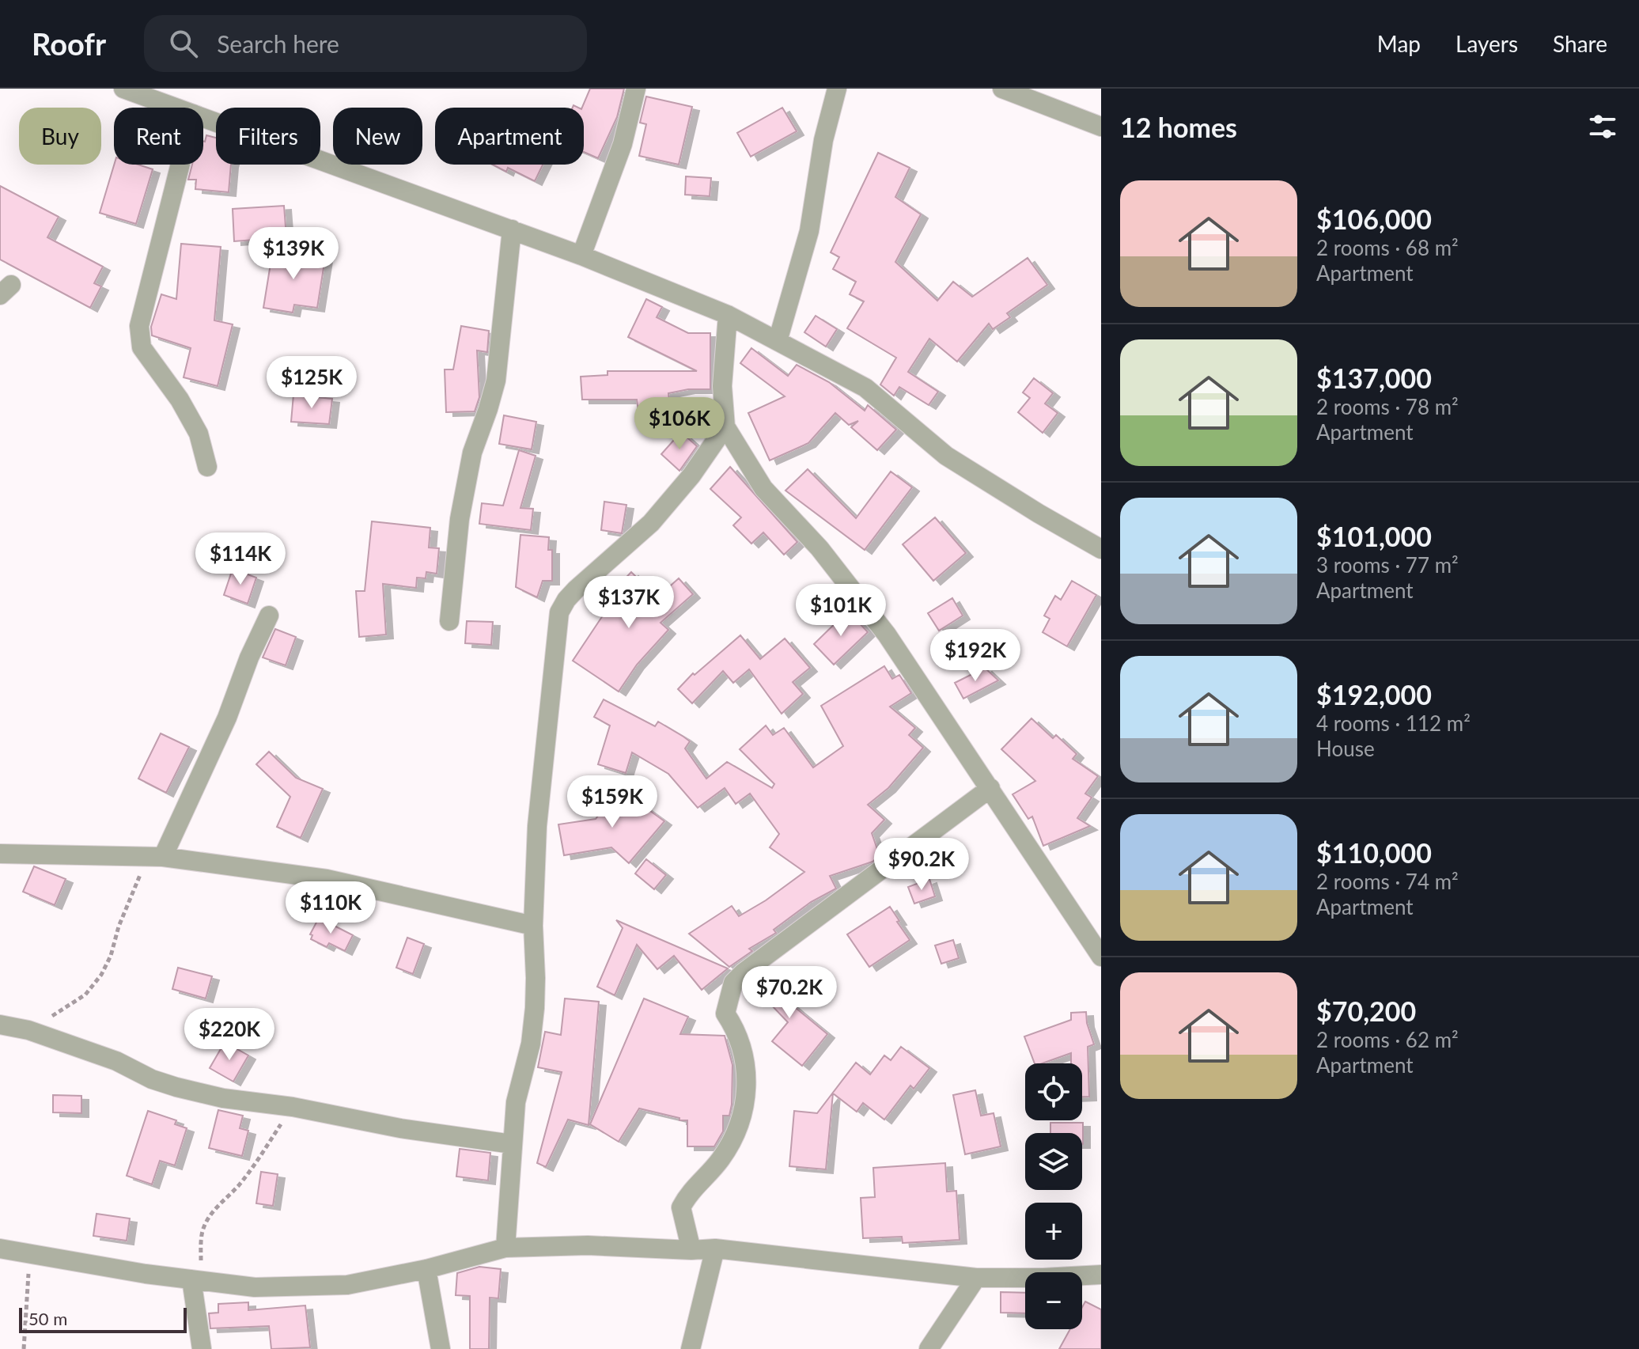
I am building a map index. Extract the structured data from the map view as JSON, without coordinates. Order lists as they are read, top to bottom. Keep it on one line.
{"scale_bar":"50 m","page":{"header":"Roofr","search":"Search here","nav":["Map","Layers","Share"],"heading":"12 homes","chip":["Buy","Rent","Filters","New","Apartment"],"list":[{"name":"$106,000","note":"2 rooms · 68 m² · Apartment"},{"name":"$137,000","note":"2 rooms · 78 m² · Apartment"},{"name":"$101,000","note":"3 rooms · 77 m² · Apartment"},{"name":"$192,000","note":"4 rooms · 112 m² · House"},{"name":"$110,000","note":"2 rooms · 74 m² · Apartment"},{"name":"$70,200","note":"2 rooms · 62 m² · Apartment"}],"price":["$139K","$125K","$106K","$114K","$137K","$101K","$192K","$159K","$90.2K","$110K","$70.2K","$220K"],"map_buttons":["+","−"],"scale":"50 m"}}
